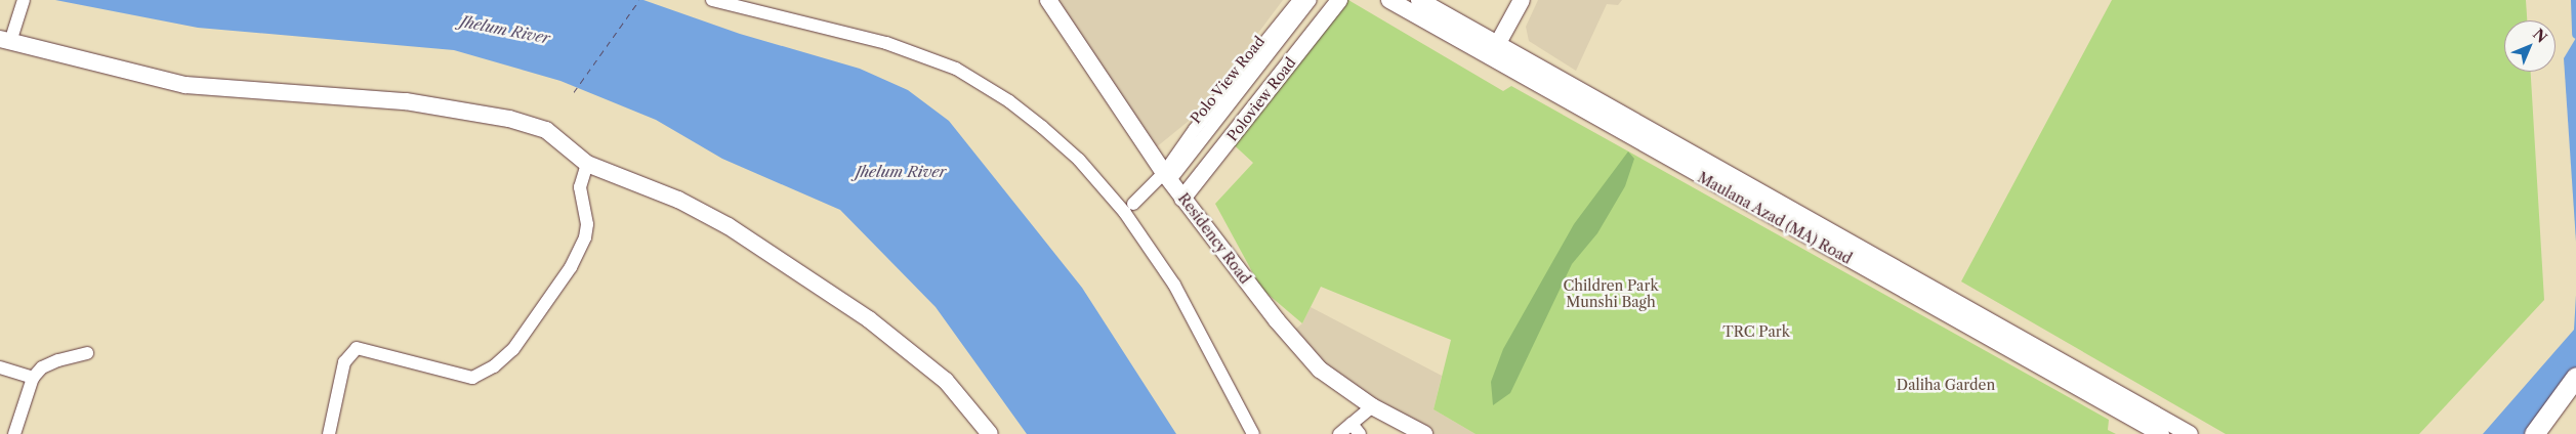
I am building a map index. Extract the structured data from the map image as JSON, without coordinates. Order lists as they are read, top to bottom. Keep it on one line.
{"streets":{"main road":["Poloview Road","Maulana Azad (MA) Road","Residency Road"],"street":["Polo View Road"]},"crossings":[["Polo View Road","Residency Road"],["Poloview Road","Residency Road"]],"water":["Jhelum River"],"parks":["Children Park Munshi Bagh","TRC Park","Daliha Garden"],"north":"top right"}
